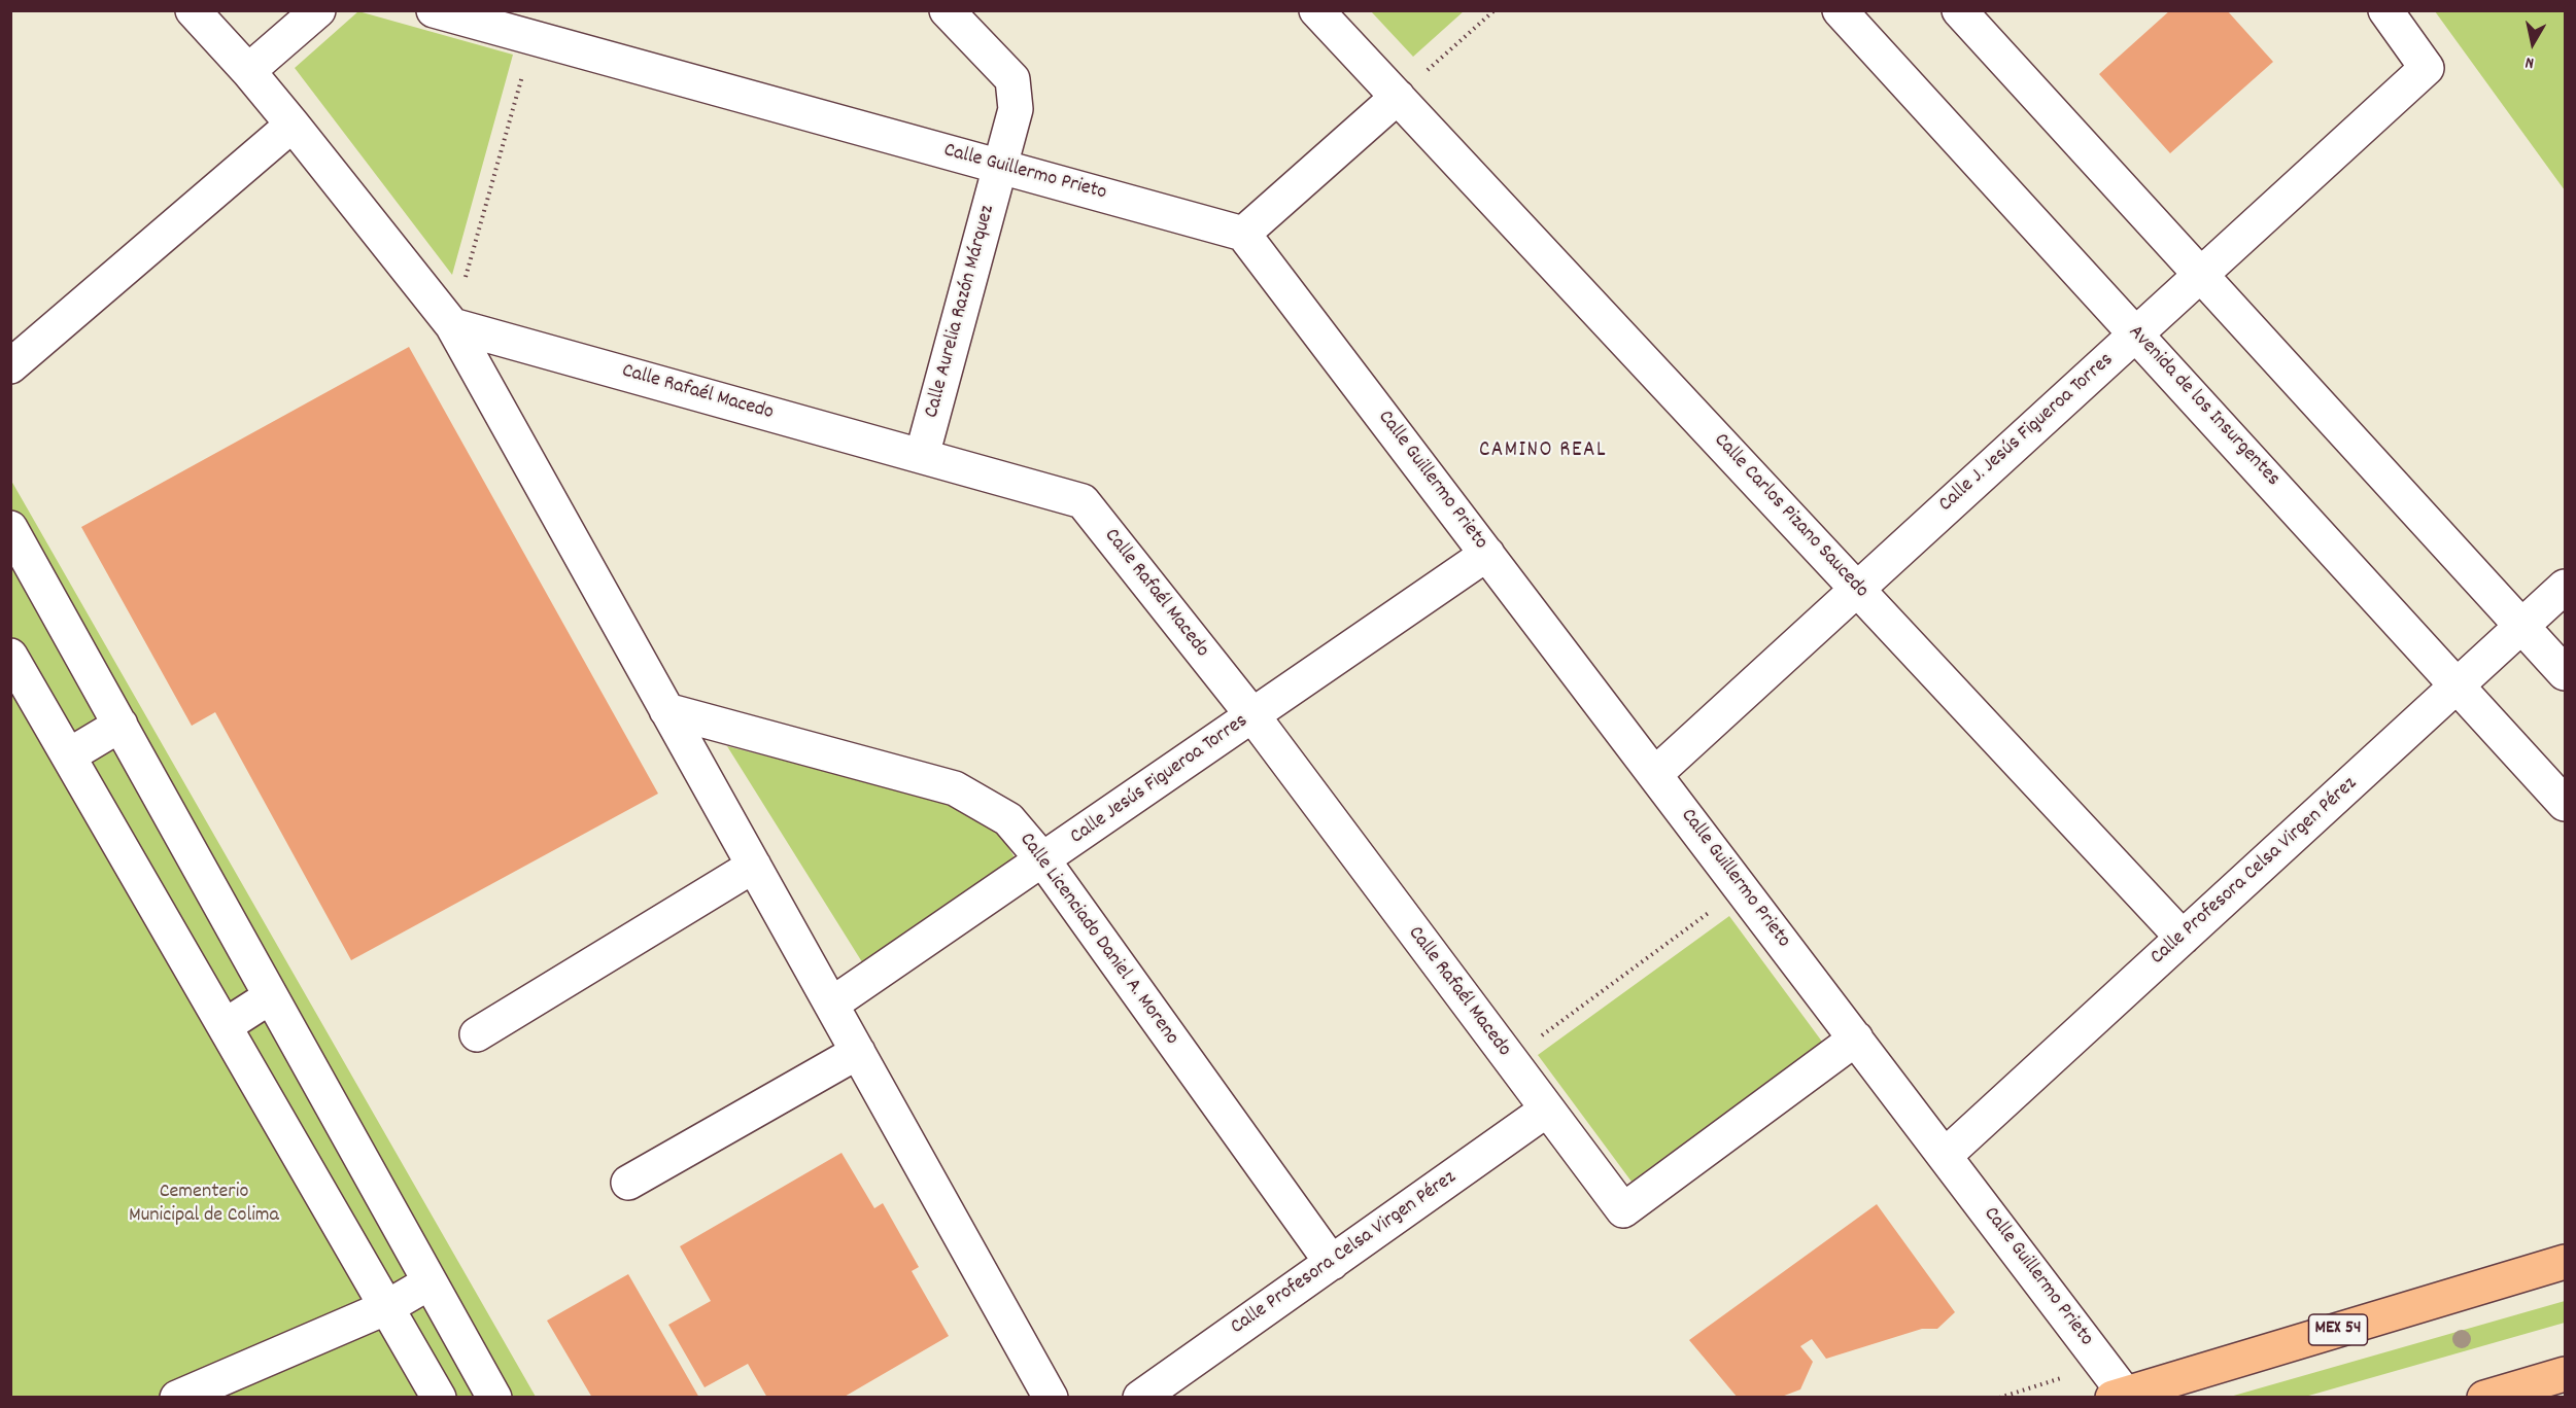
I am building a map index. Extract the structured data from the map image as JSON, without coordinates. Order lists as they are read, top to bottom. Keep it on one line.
{"streets":{"main road":["MEX 54"],"street":["Calle Guillermo Prieto","Calle Aurelia Razón Márquez","Calle Rafaél Macedo","Avenida de los Insurgentes","Calle J. Jesús Figueroa Torres","Calle Carlos Pizano Saucedo","Calle Jesús Figueroa Torres","Calle Profesora Celsa Virgen Pérez","Calle Licenciado Daniel A. Moreno"]},"crossings":[["Calle Guillermo Prieto","Calle Aurelia Razón Márquez"],["Calle Guillermo Prieto","Calle Rafaél Macedo"],["Calle Guillermo Prieto","Calle J. Jesús Figueroa Torres"],["Calle Guillermo Prieto","Calle Jesús Figueroa Torres"],["Calle Guillermo Prieto","Calle Profesora Celsa Virgen Pérez"],["Calle Guillermo Prieto","MEX 54"],["Calle Aurelia Razón Márquez","Calle Rafaél Macedo"],["Calle Rafaél Macedo","Calle Jesús Figueroa Torres"],["Calle Rafaél Macedo","Calle Profesora Celsa Virgen Pérez"],["Avenida de los Insurgentes","Calle J. Jesús Figueroa Torres"],["Avenida de los Insurgentes","Calle Profesora Celsa Virgen Pérez"],["Calle J. Jesús Figueroa Torres","Calle Carlos Pizano Saucedo"],["Calle Carlos Pizano Saucedo","Calle Profesora Celsa Virgen Pérez"],["Calle Jesús Figueroa Torres","Calle Licenciado Daniel A. Moreno"],["Calle Profesora Celsa Virgen Pérez","Calle Licenciado Daniel A. Moreno"]],"districts":["CAMINO REAL"],"parks":["Cementerio Municipal de Colima"],"north":"bottom"}
